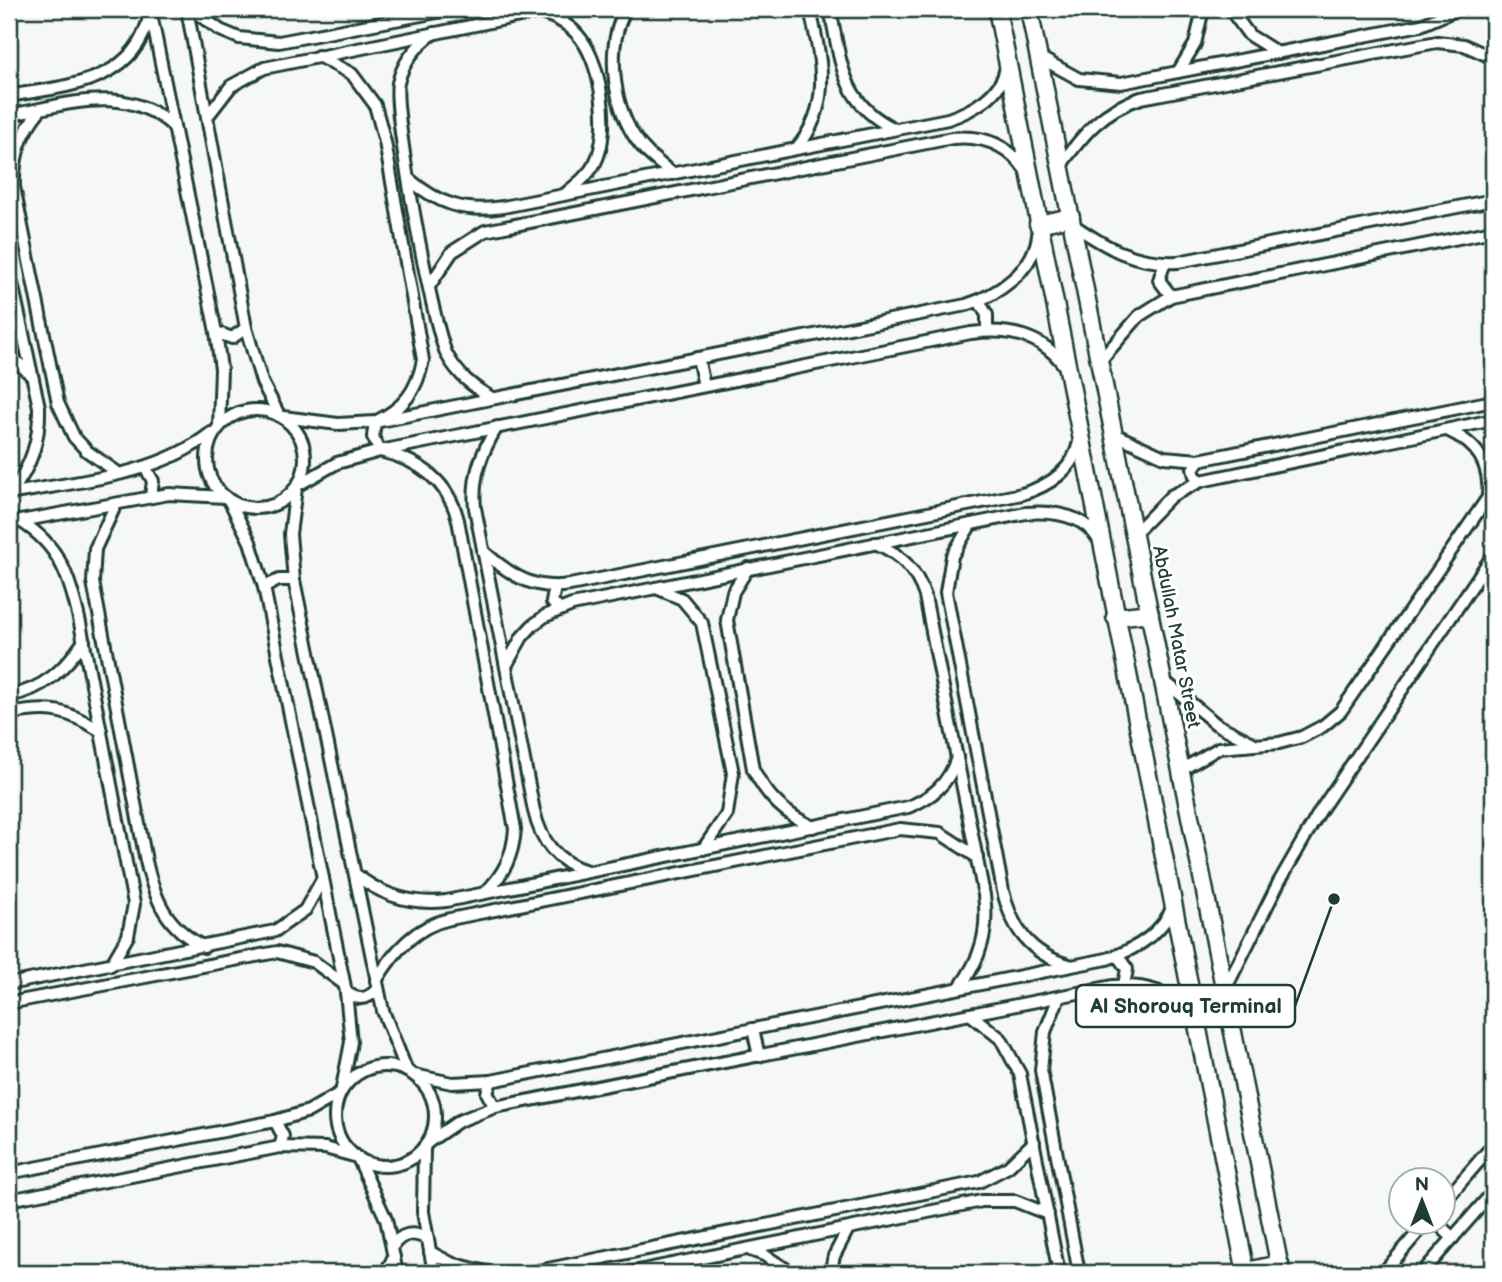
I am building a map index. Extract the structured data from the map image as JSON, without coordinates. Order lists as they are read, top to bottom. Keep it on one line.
{"streets":{"street":["Abdullah Matar Street"]},"places":["Al Shorouq Terminal"],"north":"top"}
